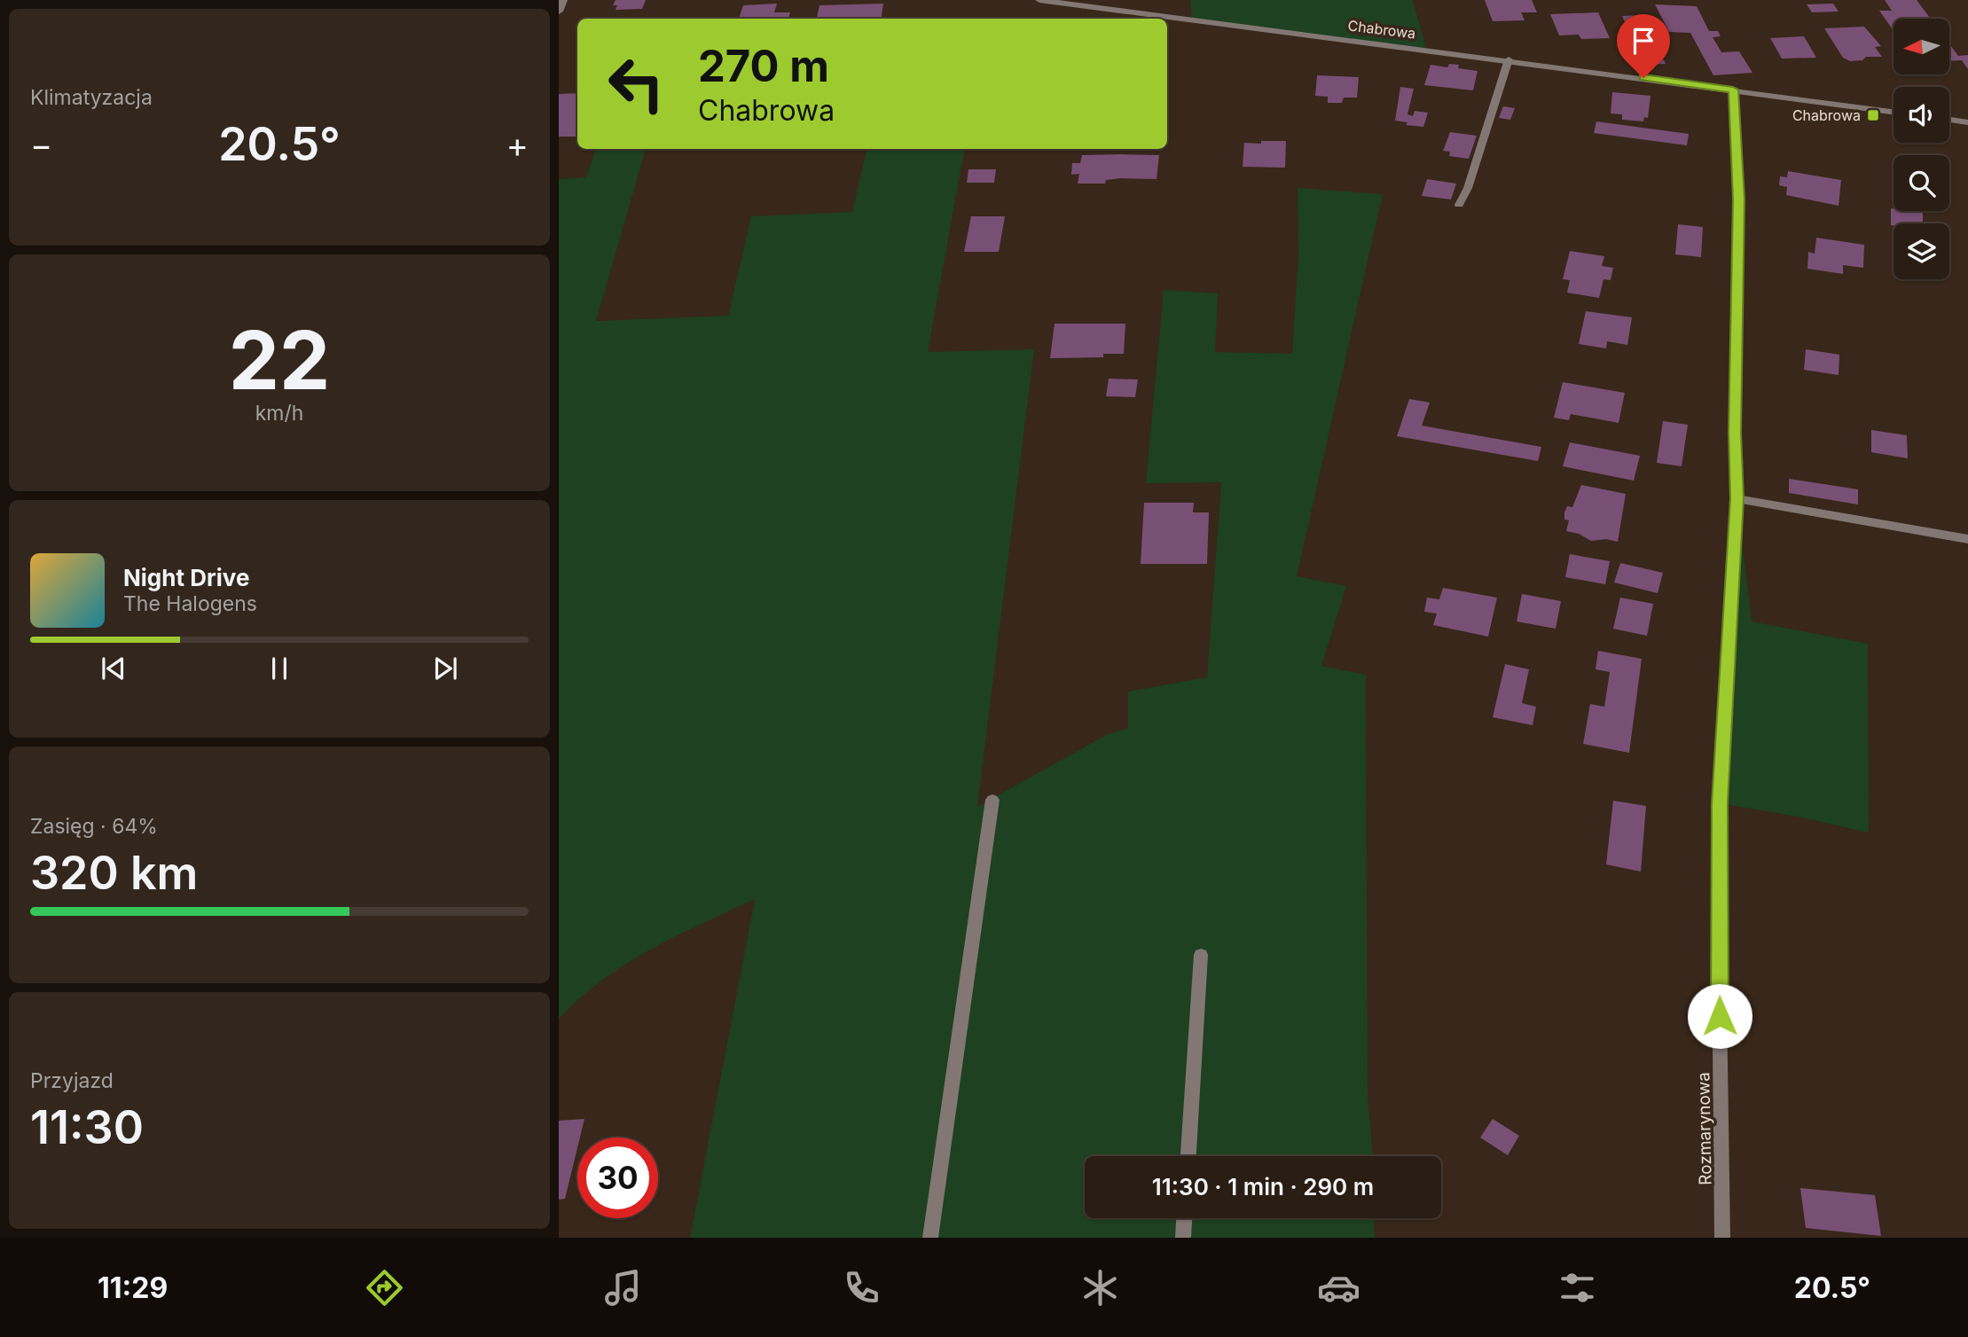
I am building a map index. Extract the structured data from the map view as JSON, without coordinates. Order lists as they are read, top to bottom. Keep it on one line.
{"streets":{"street":["Chabrowa","Rozmarynowa"]},"crossings":[["Chabrowa","Rozmarynowa"]],"places":{"transit":["Chabrowa"]},"north":"left","page":{"tile":["Klimatyzacja",["22","km/h"],["Zasięg · 64%","320 km"],["Przyjazd","11:30"]],"turn":["270 m","Chabrowa"],"heat":["−","20.5°","+"],"song":["Night Drive","The Halogens"],"limit":"30","trip":"11:30 · 1 min · 290 m","tabs":["11:29","20.5°"]}}
